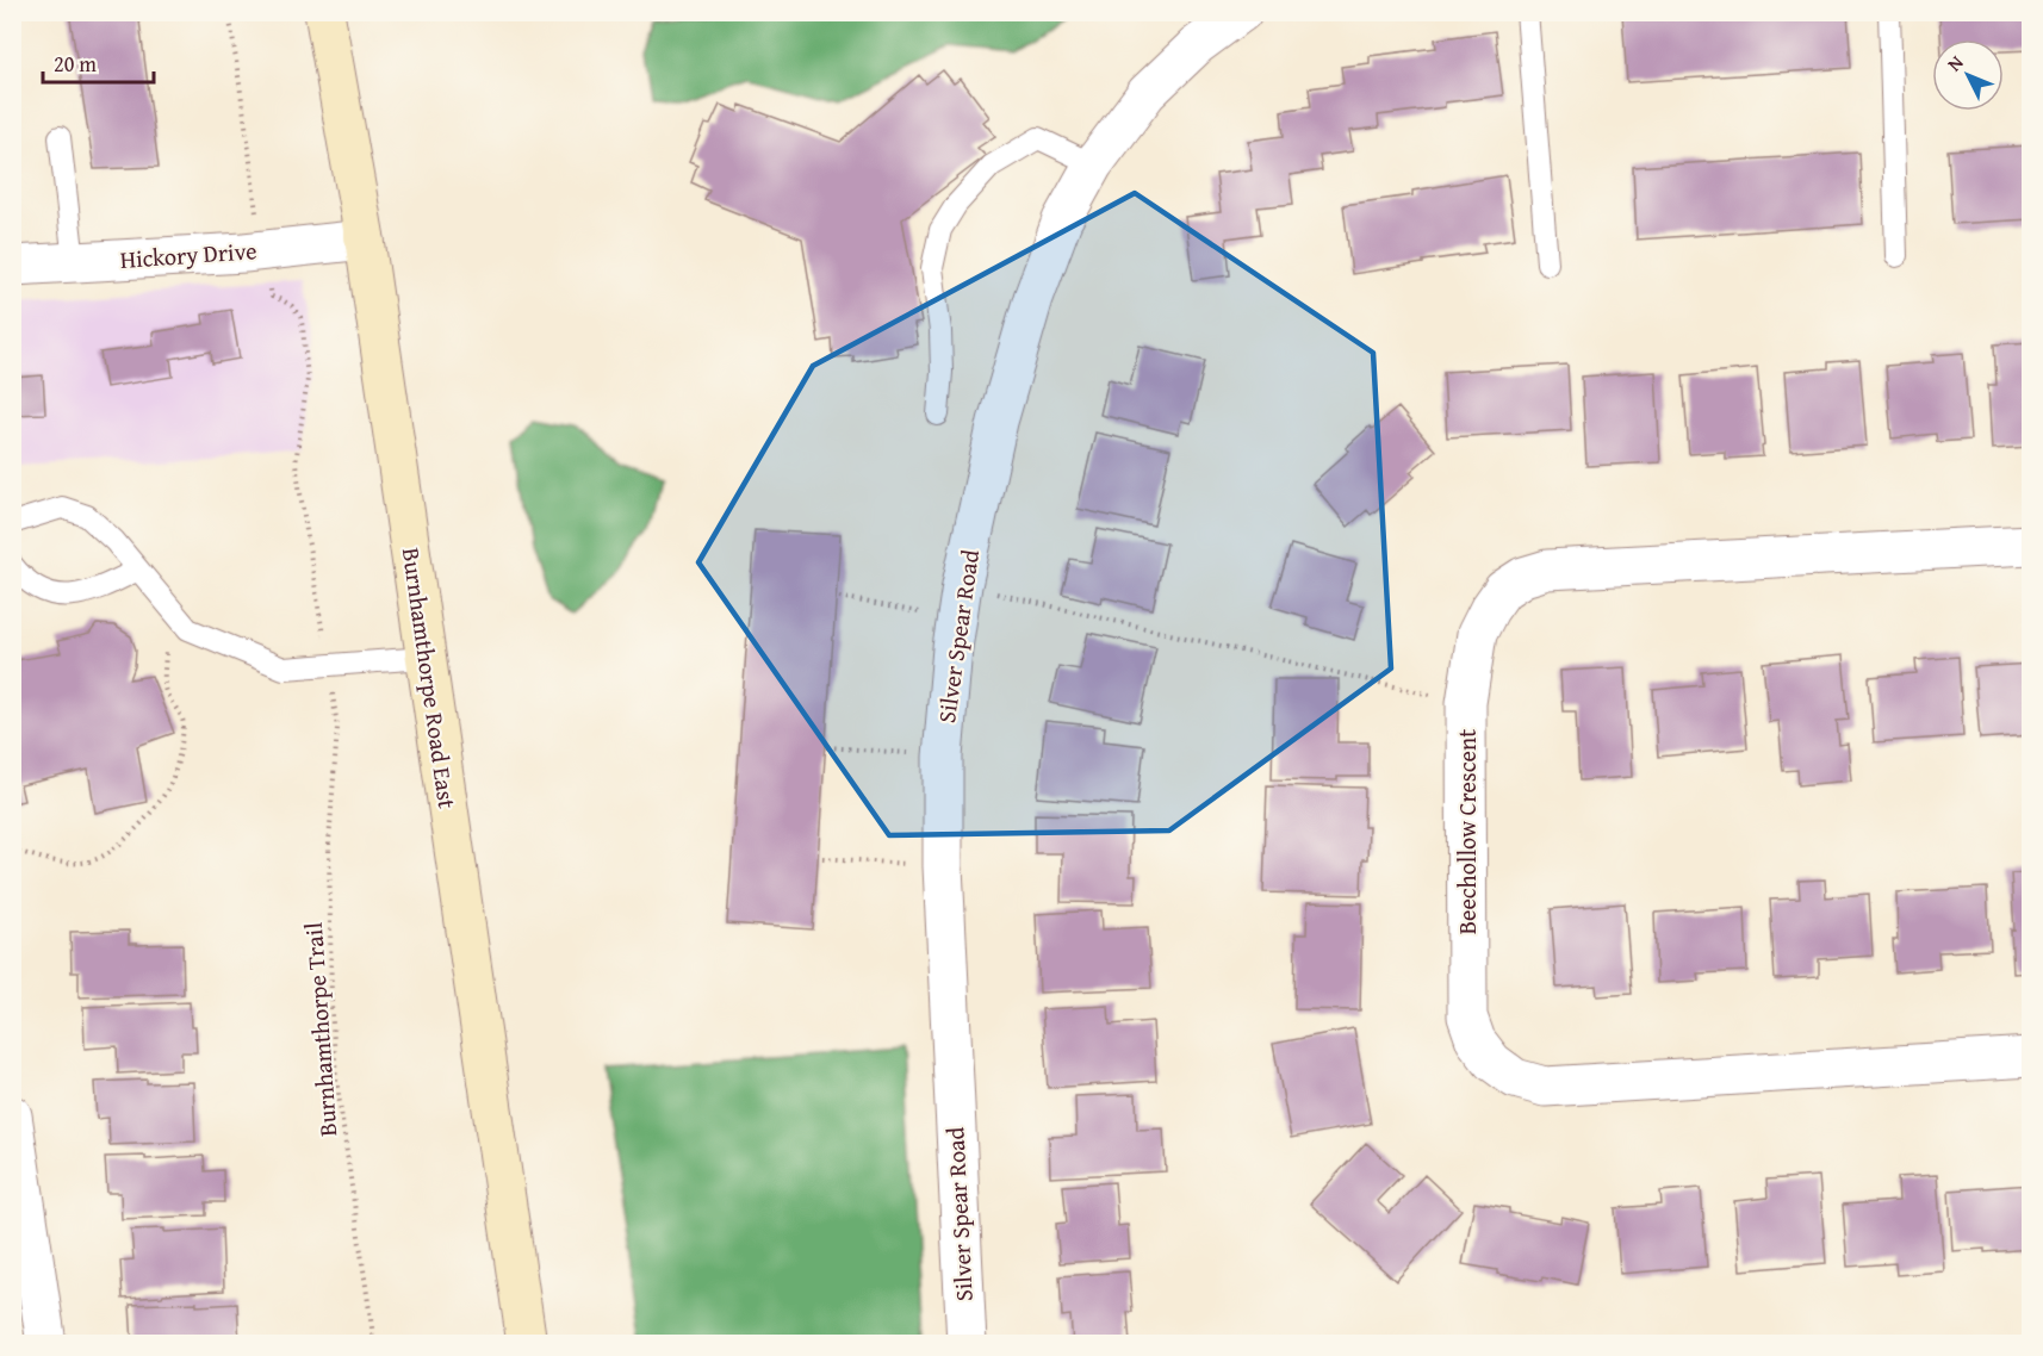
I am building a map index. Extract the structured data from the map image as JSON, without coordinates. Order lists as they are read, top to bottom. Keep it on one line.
{"streets":{"main road":["Burnhamthorpe Road East"],"street":["Hickory Drive","Silver Spear Road","Beechollow Crescent"],"path":["Burnhamthorpe Trail"]},"crossings":[["Hickory Drive","Burnhamthorpe Road East"]],"scale_bar":"20 m","north":"top left"}
